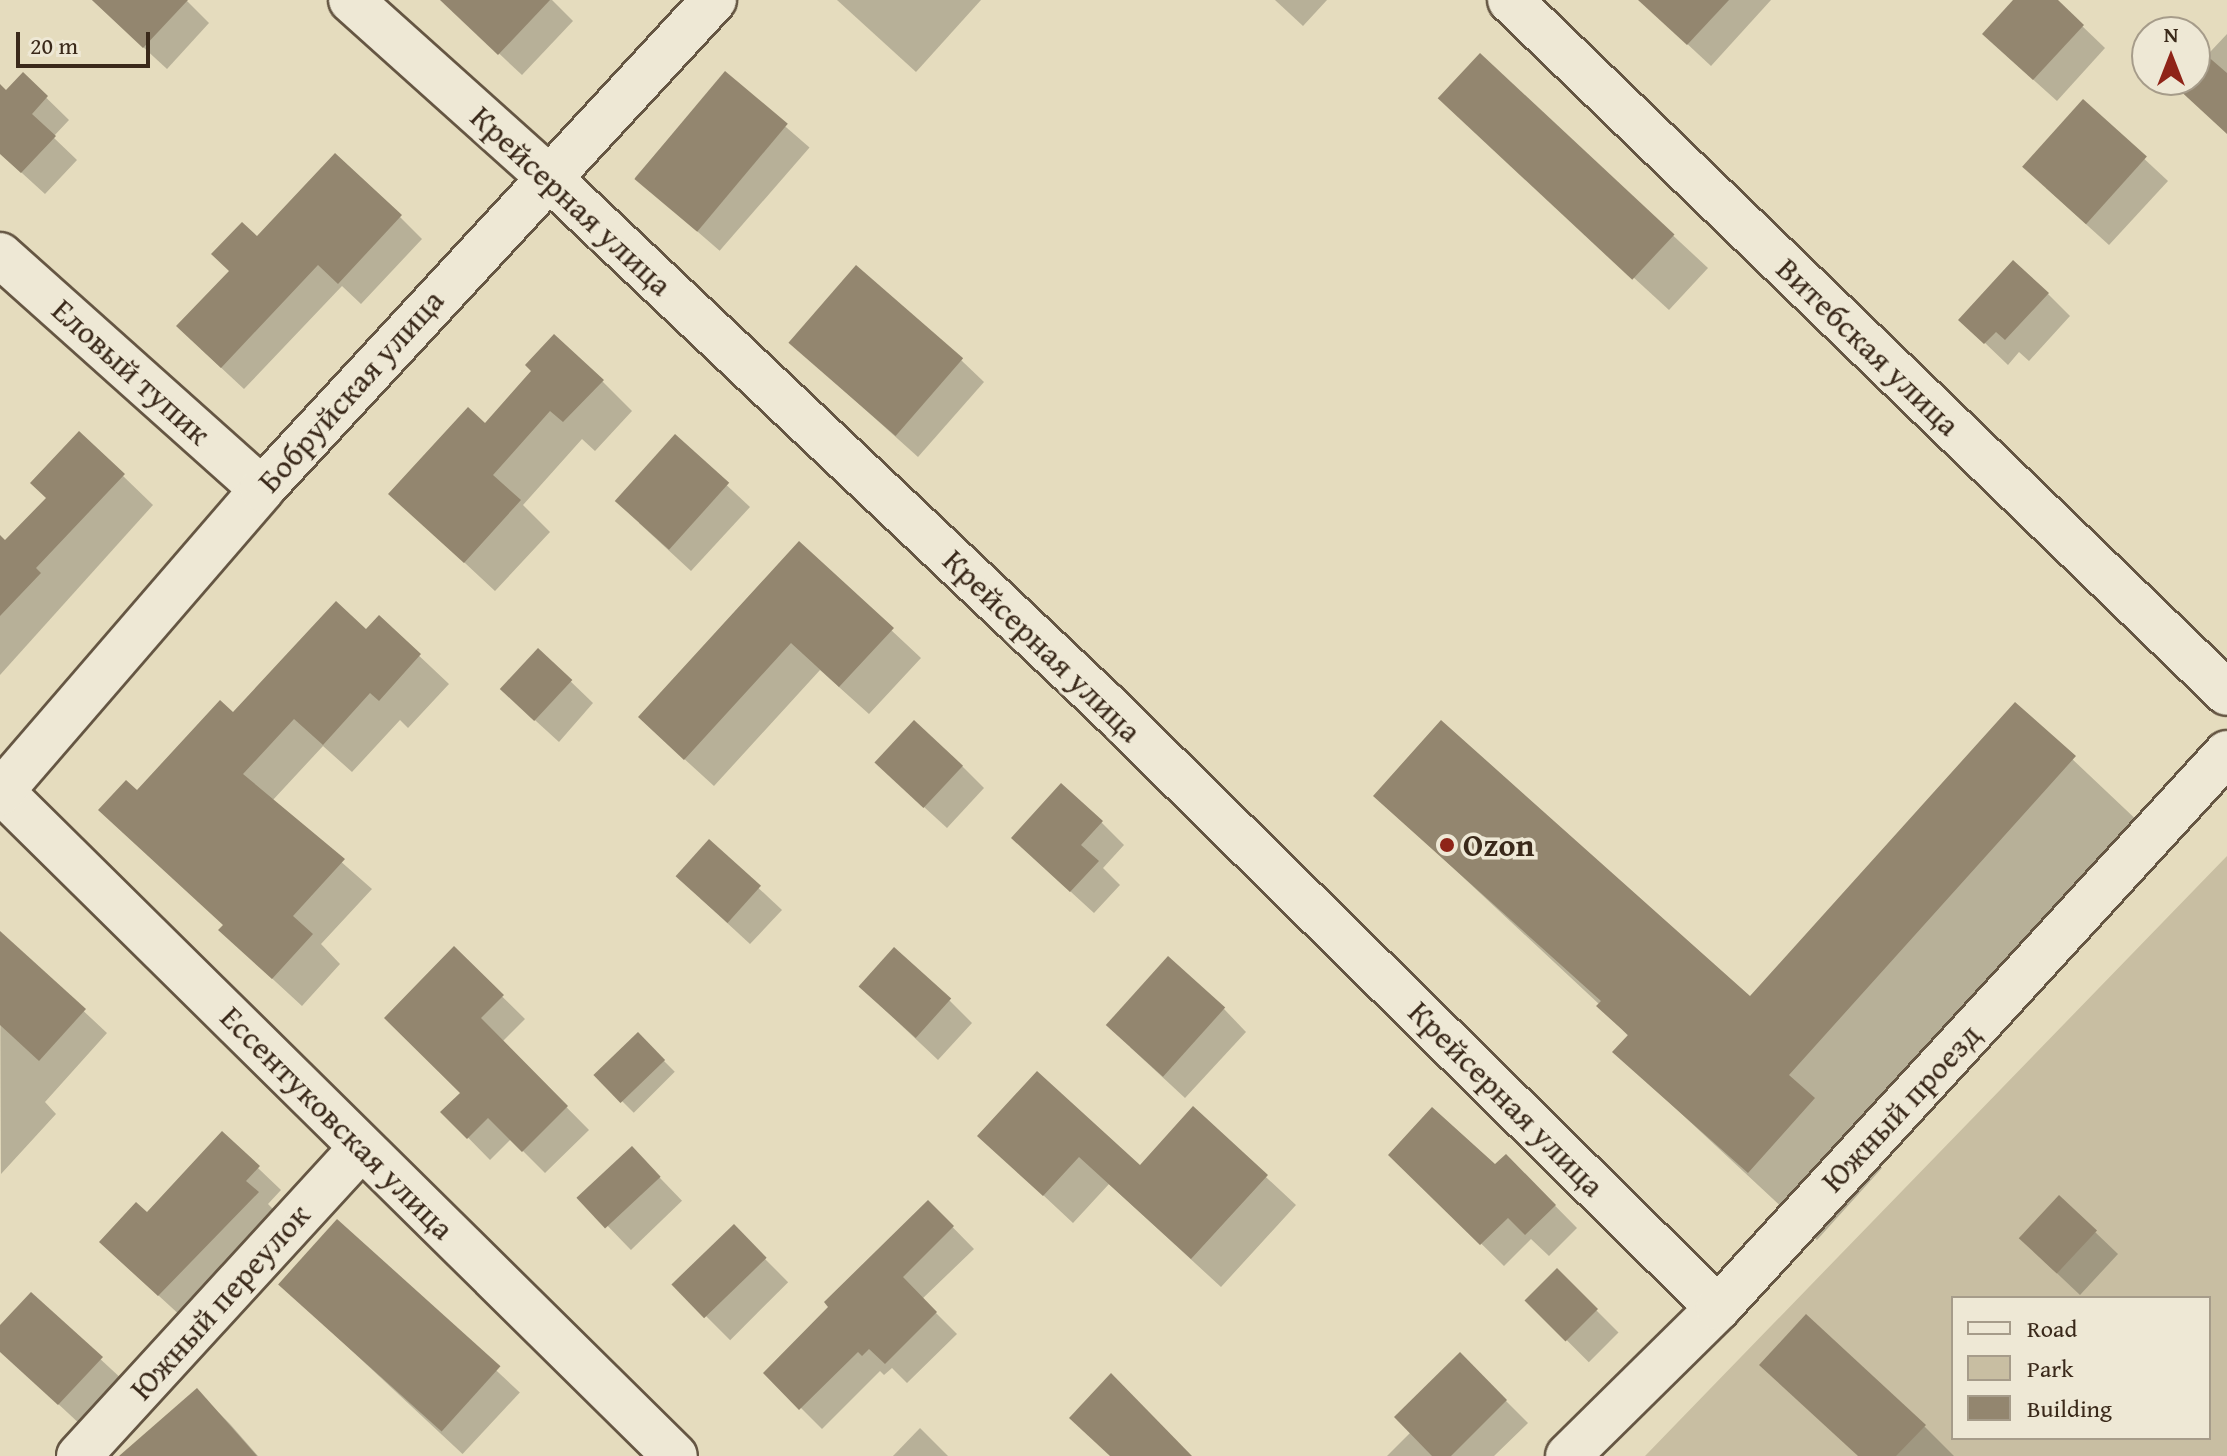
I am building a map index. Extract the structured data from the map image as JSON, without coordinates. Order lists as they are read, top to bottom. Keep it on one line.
{"streets":{"street":["Крейсерная улица","Витебская улица","Еловый тупик","Бобруйская улица","Южный проезд","Ессентуковская улица","Южный переулок"]},"crossings":[["Крейсерная улица","Бобруйская улица"],["Крейсерная улица","Южный проезд"],["Еловый тупик","Бобруйская улица"],["Бобруйская улица","Ессентуковская улица"],["Ессентуковская улица","Южный переулок"]],"places":["Ozon"],"legend":["Road","Park","Building"],"scale_bar":"20 m","north":"top"}
